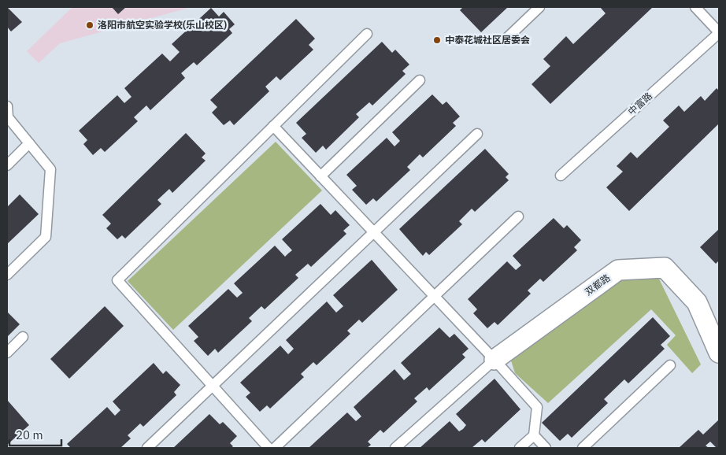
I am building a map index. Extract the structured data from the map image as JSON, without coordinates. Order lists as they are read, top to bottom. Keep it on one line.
{"streets":{"street":["双都路"],"lane":["中富路"]},"places":["洛阳市航空实验学校(乐山校区)","中泰花城社区居委会"],"scale_bar":"20 m"}
